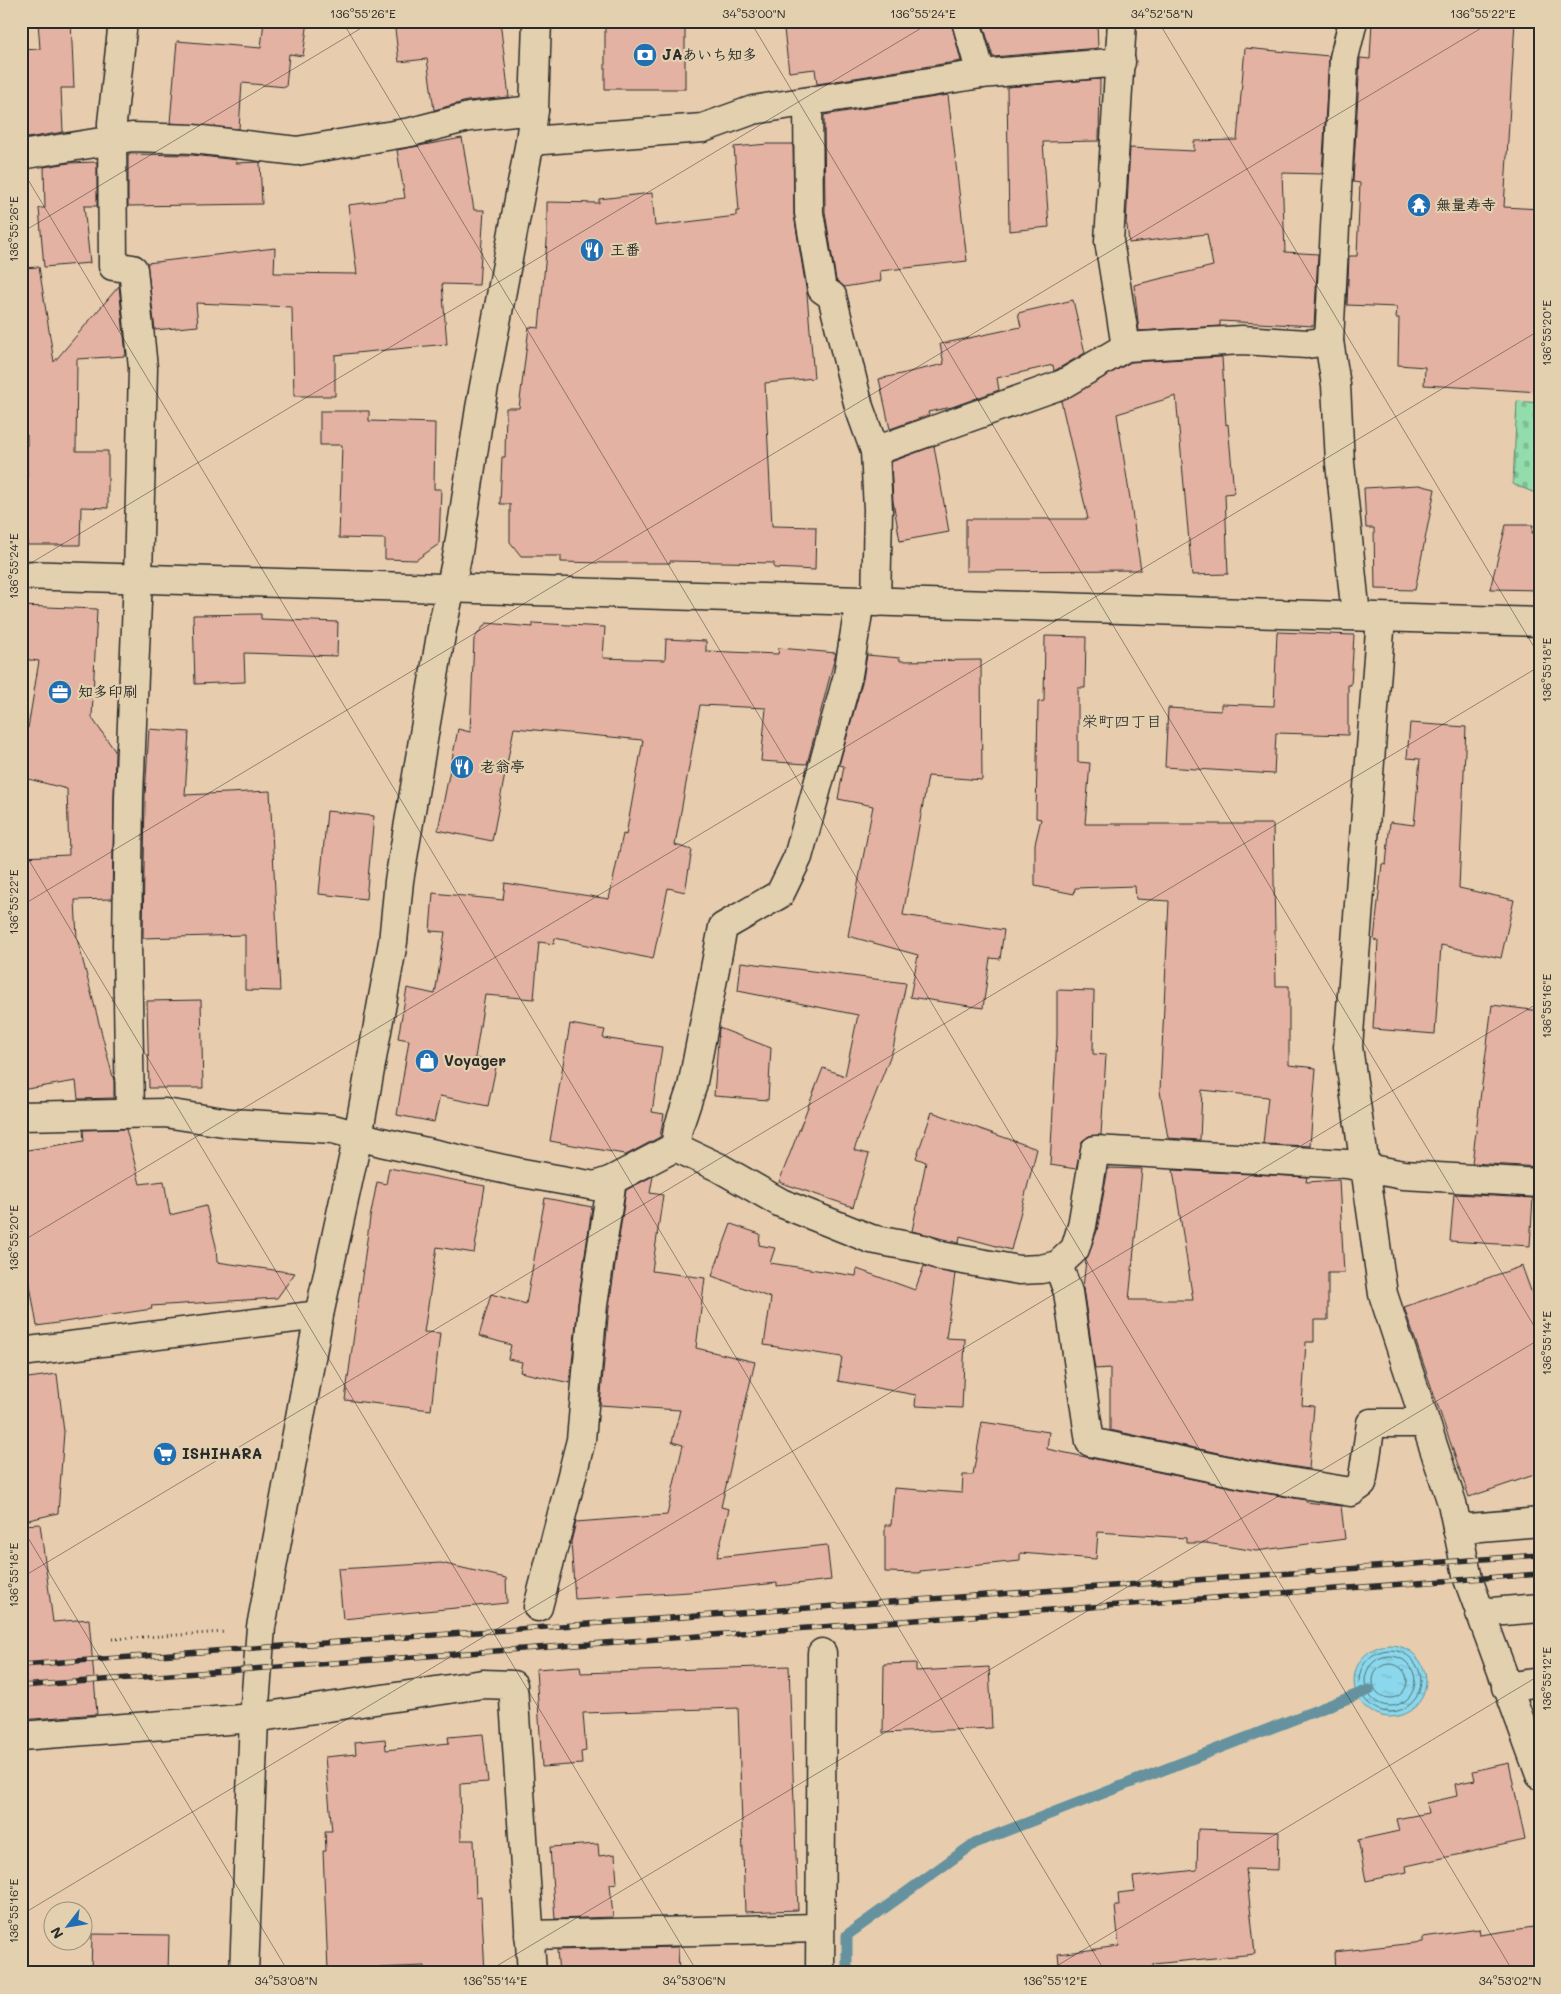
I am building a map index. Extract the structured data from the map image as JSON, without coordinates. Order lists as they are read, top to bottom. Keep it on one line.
{"districts":["栄町四丁目"],"places":{"bank":["JAあいち知多"],"temple":["無量寿寺"],"restaurant":["王番","老翁亭"],"office":["知多印刷"],"shop":["Voyager"],"supermarket":["ISHIHARA"]},"north":"bottom left","coordinates":["136°55'26\"E","34°53'00\"N","136°55'24\"E","34°52'58\"N","136°55'22\"E","136°55'20\"E","136°55'18\"E","136°55'16\"E","136°55'14\"E","136°55'12\"E","34°53'08\"N","34°53'06\"N","34°53'02\"N"]}
